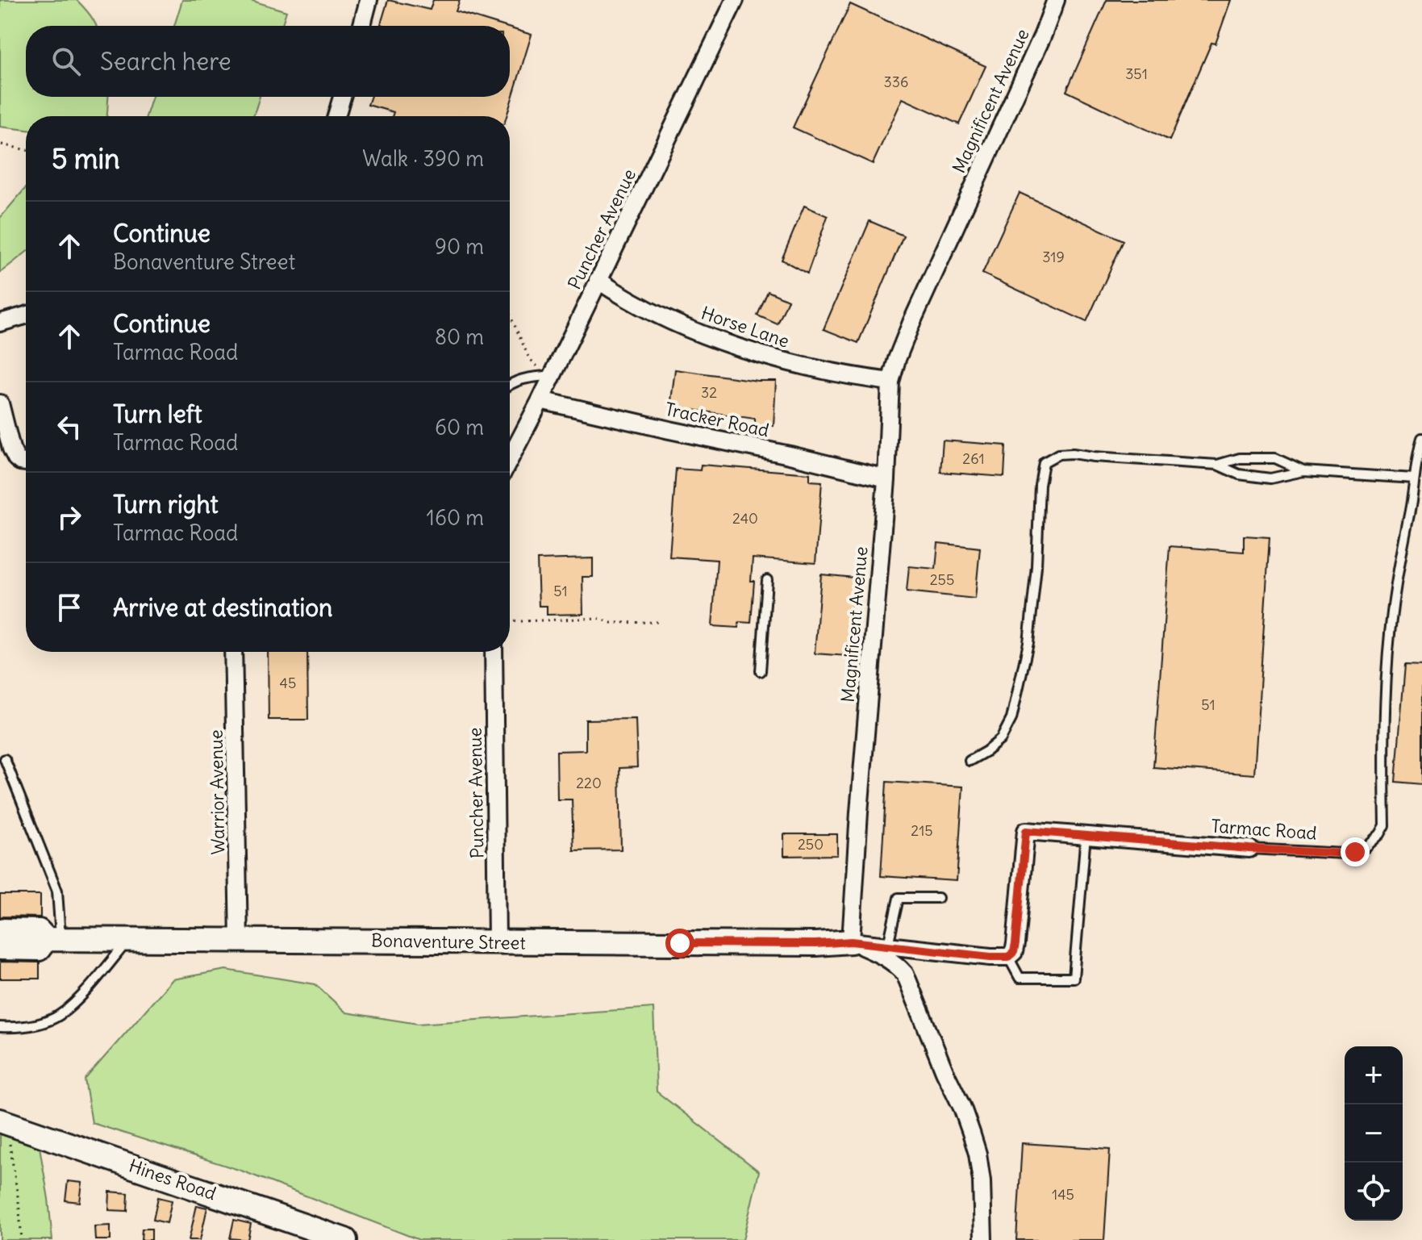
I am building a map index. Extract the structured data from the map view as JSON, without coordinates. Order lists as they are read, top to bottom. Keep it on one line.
{"streets":{"street":["Magnificent Avenue","Puncher Avenue","Horse Lane","Tracker Road","Warrior Avenue","Tarmac Road","Bonaventure Street","Hines Road"]},"crossings":[["Magnificent Avenue","Horse Lane"],["Magnificent Avenue","Tracker Road"],["Magnificent Avenue","Bonaventure Street"],["Puncher Avenue","Horse Lane"],["Puncher Avenue","Tracker Road"],["Puncher Avenue","Bonaventure Street"],["Warrior Avenue","Bonaventure Street"]],"house_numbers":["351","336","319","32","261","240","255","51","45","51","220","215","250","145"],"page":{"search":"Search here","heading":["5 min","Walk · 390 m"],"list":[["Continue","Bonaventure Street","90 m"],["Continue","Tarmac Road","80 m"],["Turn left","Tarmac Road","60 m"],["Turn right","Tarmac Road","160 m"],"Arrive at destination"],"map_buttons":["+","−"]}}
